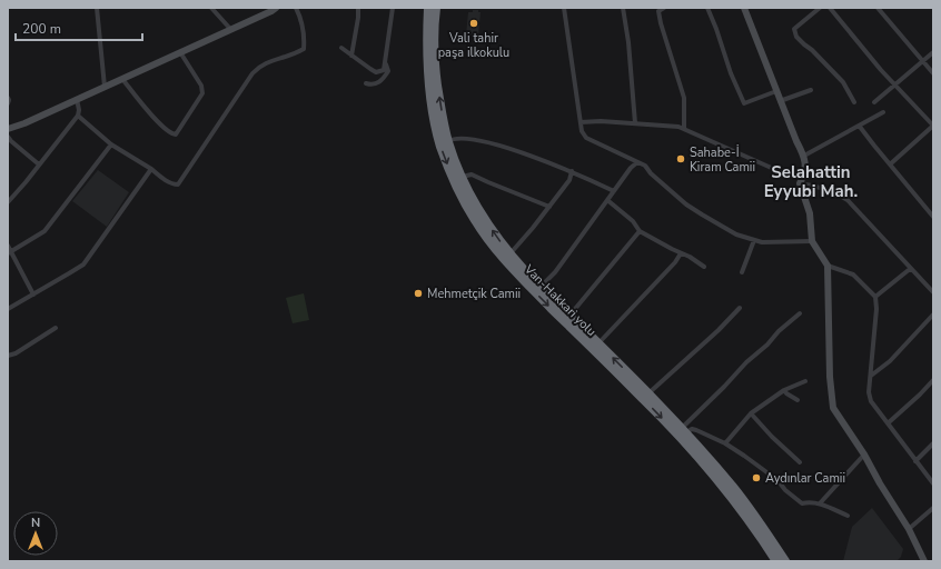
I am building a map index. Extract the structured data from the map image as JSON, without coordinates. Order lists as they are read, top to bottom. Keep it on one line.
{"streets":{"highway":["Van-Hakkari yolu"]},"districts":["Selahattin Eyyubi Mah."],"places":["Vali tahir paşa ilkokulu","Sahabe-İ Kiram Camii","Mehmetçik Camii","Aydınlar Camii"],"scale_bar":"200 m","north":"top"}
